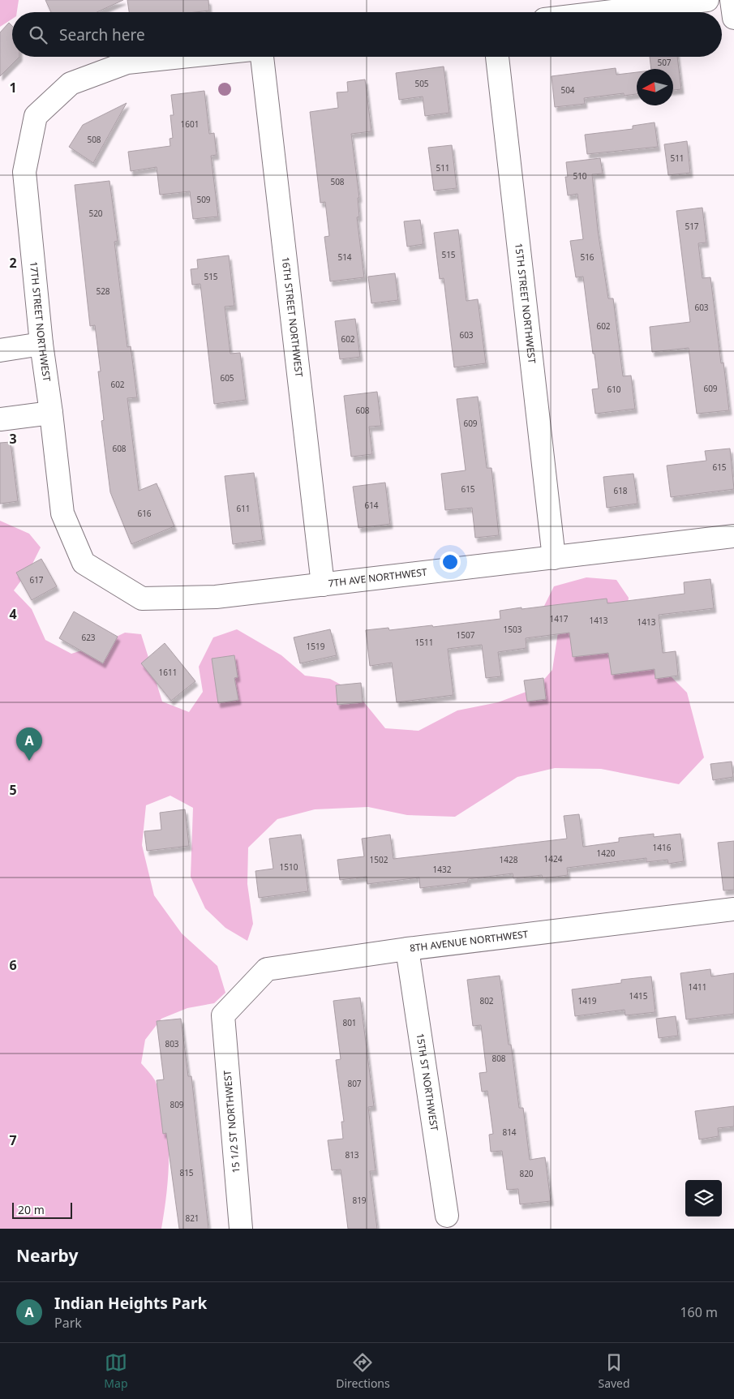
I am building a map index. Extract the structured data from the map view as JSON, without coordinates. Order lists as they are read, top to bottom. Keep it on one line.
{"streets":{"street":["15TH STREET NORTHWEST","16TH STREET NORTHWEST","17TH STREET NORTHWEST","7TH AVE NORTHWEST","8TH AVENUE NORTHWEST","15TH ST NORTHWEST","15 1/2 ST NORTHWEST"]},"crossings":[["15TH STREET NORTHWEST","7TH AVE NORTHWEST"],["16TH STREET NORTHWEST","7TH AVE NORTHWEST"],["17TH STREET NORTHWEST","7TH AVE NORTHWEST"],["8TH AVENUE NORTHWEST","15TH ST NORTHWEST"],["8TH AVENUE NORTHWEST","15 1/2 ST NORTHWEST"]],"house_numbers":["507","505","504","1601","508","511","511","510","508","509","520","517","515","514","516","515","528","603","602","603","602","605","602","609","610","608","609","608","615","615","618","614","611","616","617","1417","1413","1413","1503","1507","623","1511","1519","1611","1416","1420","1424","1502","1428","1510","1432","1411","1415","802","1419","801","803","808","807","809","814","813","815","820","819","821"],"scale_bar":"20 m","north":"left","page":{"search":"Search here","pins":"A","scale":"20 m","heading":"Nearby","list":[{"mark":"A","name":"Indian Heights Park","note":"Park","value":"160 m"}],"nav":["Map","Directions","Saved"]},"grid":{"rows":["1","2","3","4","5","6","7"]}}
